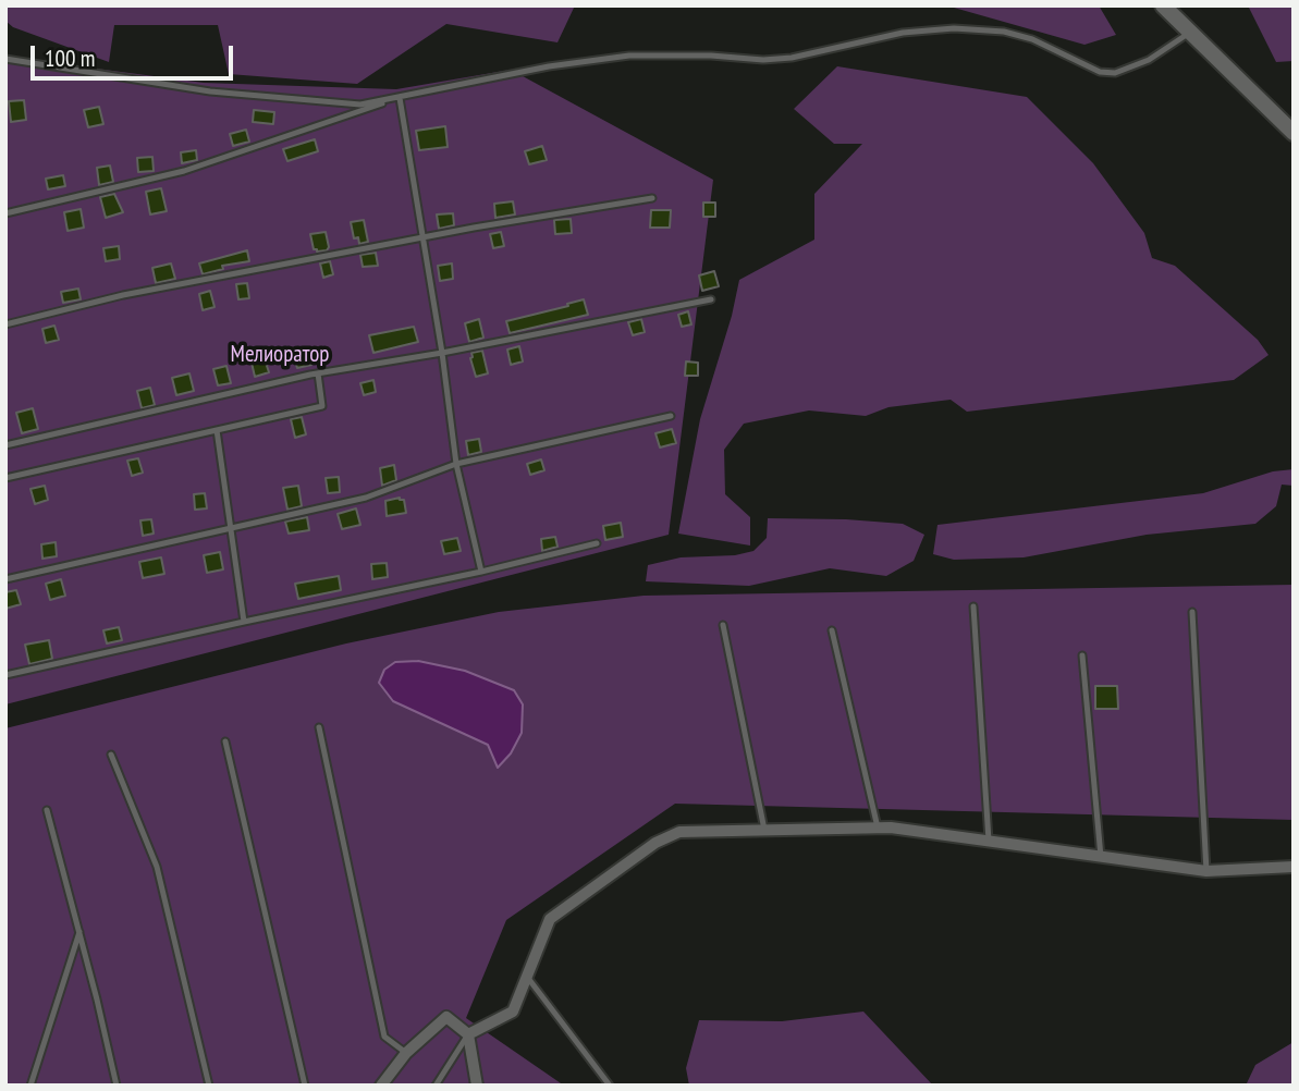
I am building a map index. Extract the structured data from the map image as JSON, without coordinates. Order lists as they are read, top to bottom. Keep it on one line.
{"parks":["Мелиоратор"],"scale_bar":"100 m"}
